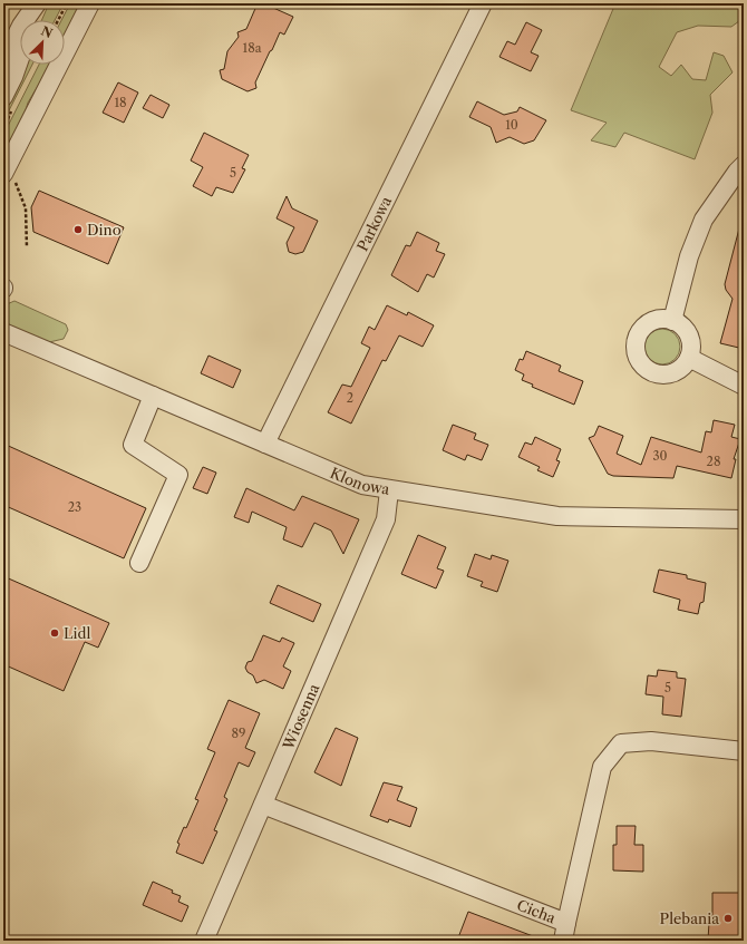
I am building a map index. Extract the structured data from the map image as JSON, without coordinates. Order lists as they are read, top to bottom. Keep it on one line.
{"streets":{"street":["Parkowa","Klonowa","Wiosenna","Cicha"]},"crossings":[["Parkowa","Klonowa"],["Klonowa","Wiosenna"],["Wiosenna","Cicha"]],"places":["Dino","Lidl","Plebania"],"house_numbers":["18a","18","10","5","2","30","28","23","5","89"],"north":"top right"}
